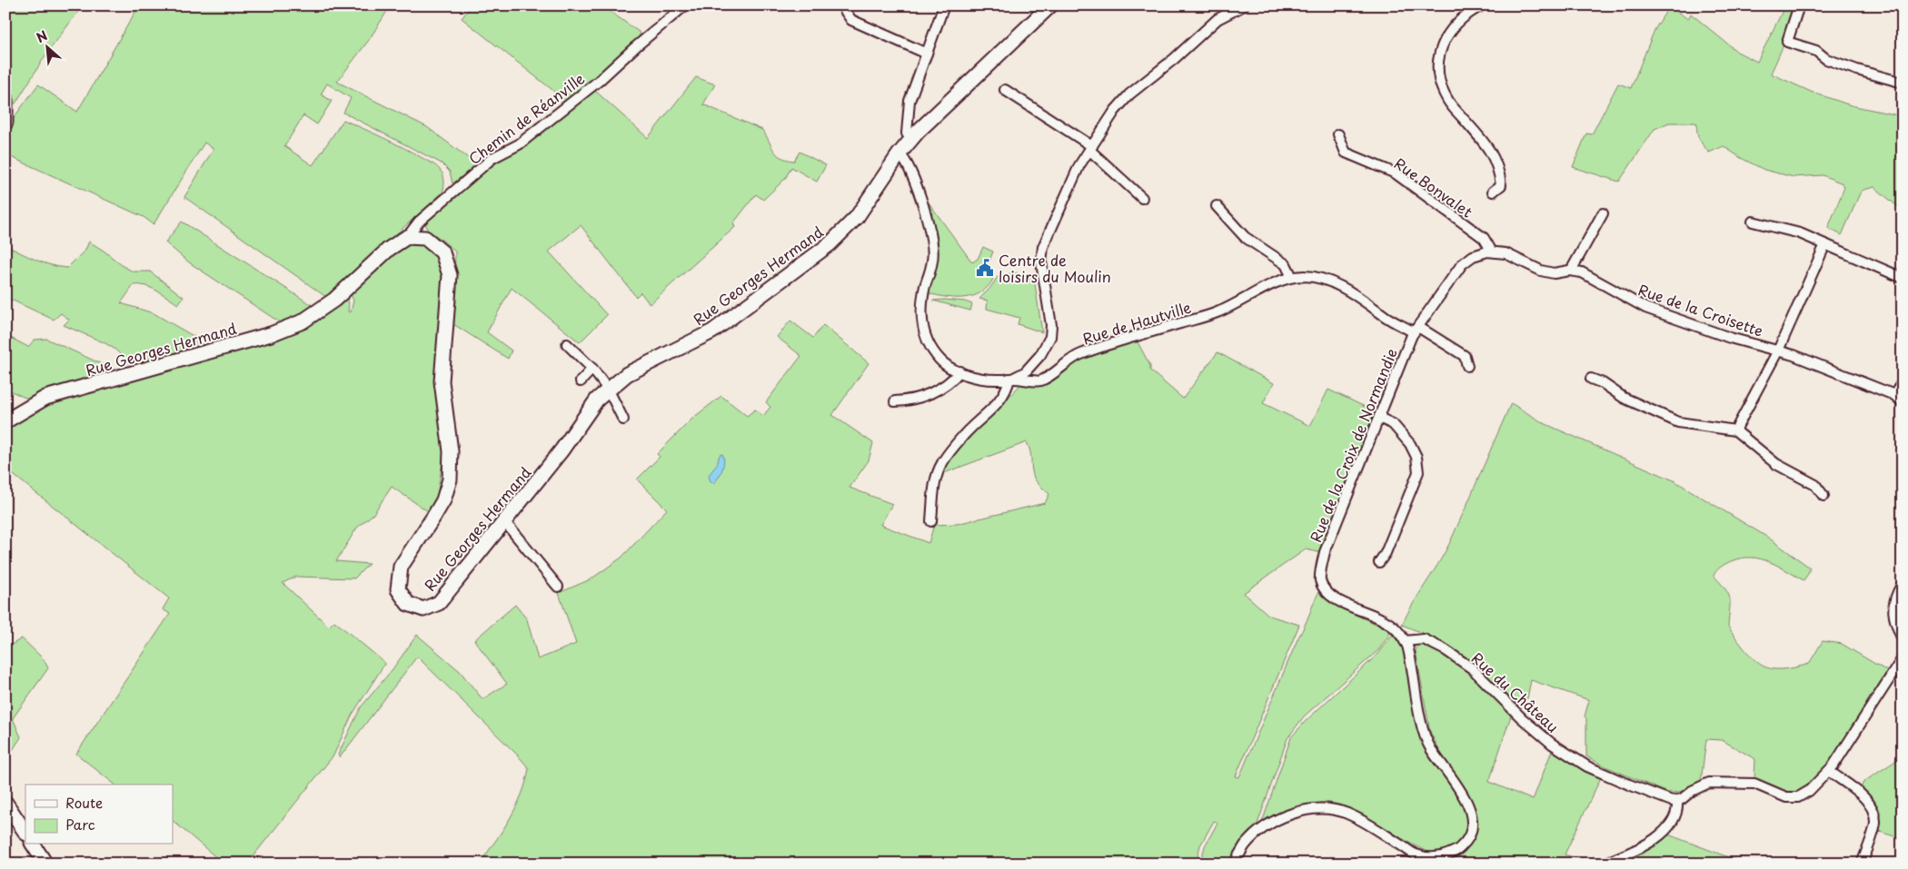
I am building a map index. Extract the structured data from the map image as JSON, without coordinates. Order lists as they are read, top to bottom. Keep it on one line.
{"streets":{"street":["Chemin de Réanville","Rue Bonvalet","Rue Georges Hermand","Rue de la Croisette","Rue de Hautville","Rue de la Croix de Normandie","Rue du Château"]},"crossings":[["Chemin de Réanville","Rue Georges Hermand"],["Rue Bonvalet","Rue de la Croisette"],["Rue Georges Hermand","Rue de Hautville"],["Rue de Hautville","Rue de la Croix de Normandie"],["Rue de la Croix de Normandie","Rue du Château"]],"places":{"public building":["Centre de loisirs du Moulin"]},"legend":["Route","Parc"],"north":"top left"}
